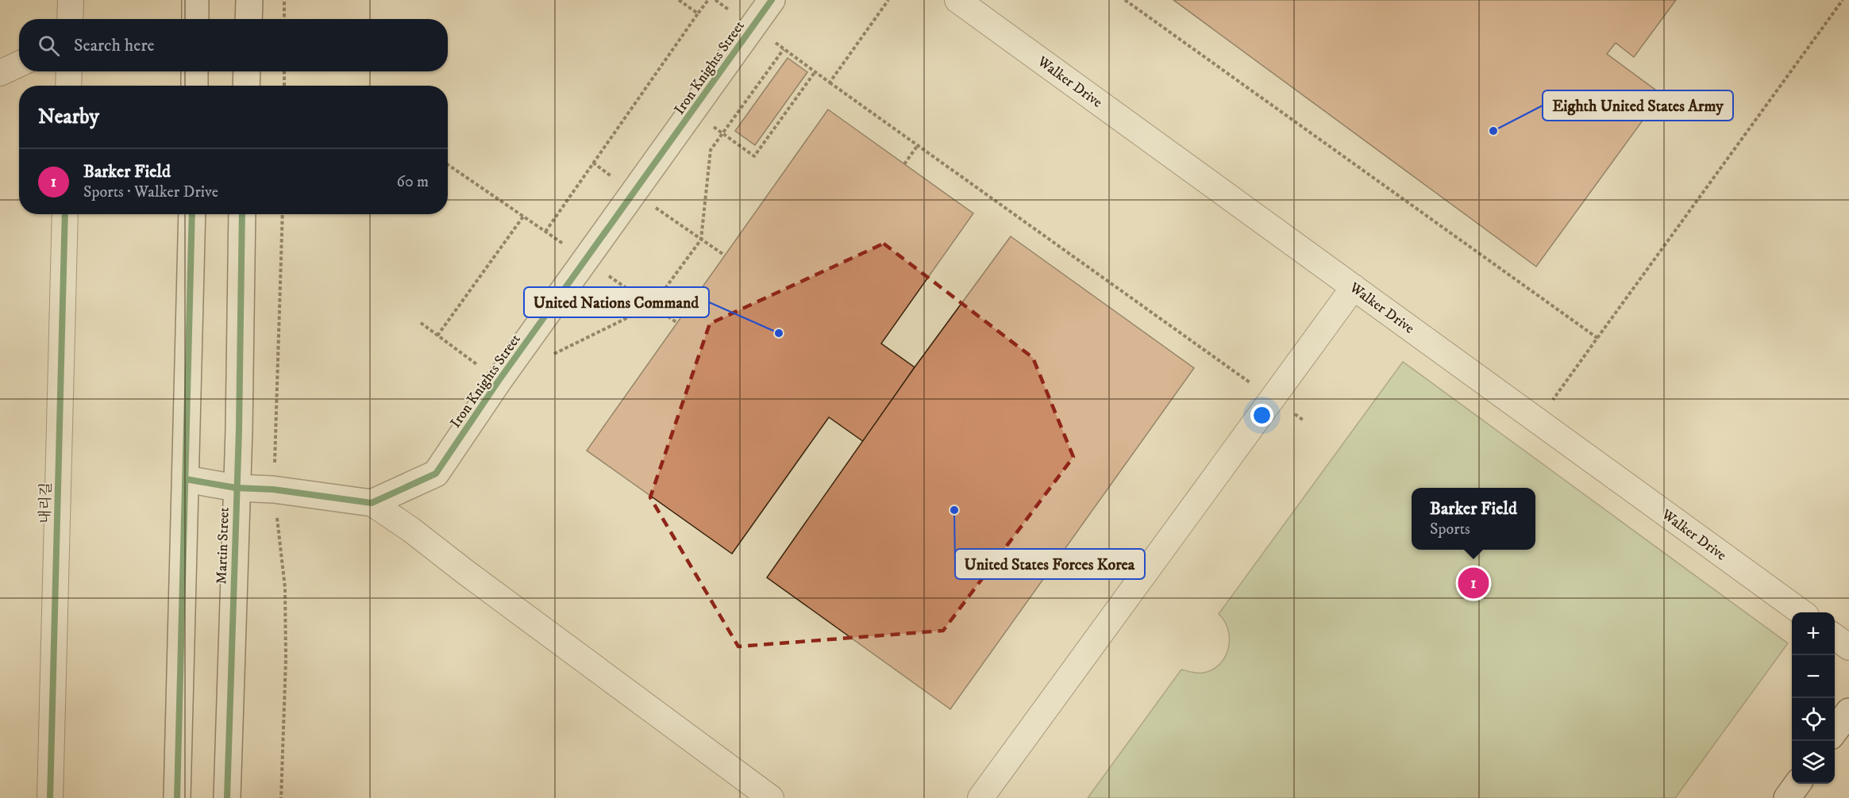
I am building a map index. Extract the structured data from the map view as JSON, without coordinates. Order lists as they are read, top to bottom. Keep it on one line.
{"streets":{"main road":["Iron Knights Street","Martin Street"],"street":["Walker Drive","내리길"]},"places":["Eighth United States Army","United Nations Command","United States Forces Korea"],"page":{"search":"Search here","heading":"Nearby","list":[{"mark":"1","name":"Barker Field","note":"Sports · Walker Drive","value":"60 m"}],"popup":["Barker Field","Sports"],"pins":"1","map_buttons":["+","−"]}}
